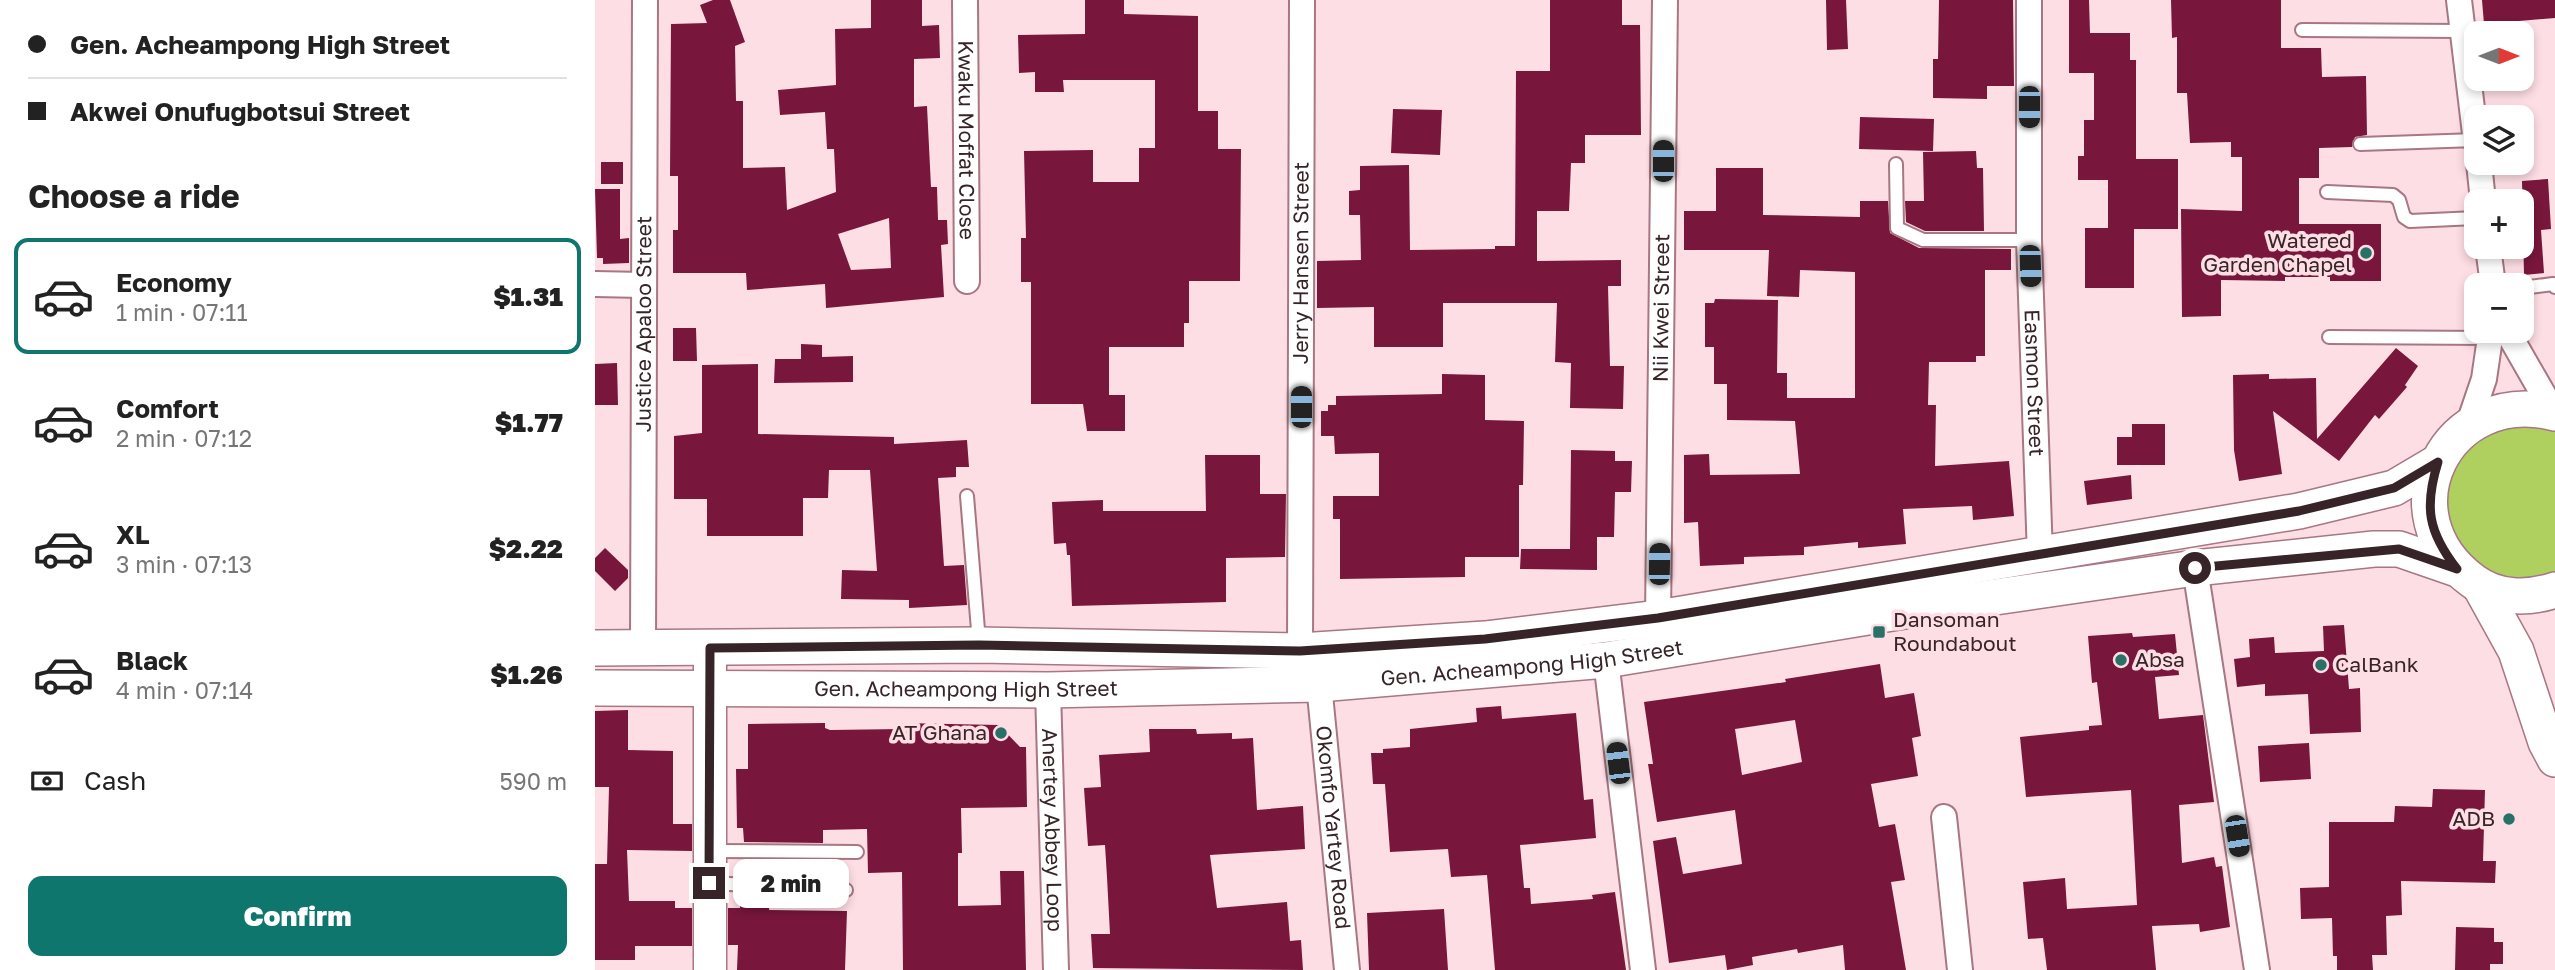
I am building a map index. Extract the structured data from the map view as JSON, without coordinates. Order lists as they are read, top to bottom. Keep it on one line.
{"streets":{"main road":["Gen. Acheampong High Street"],"street":["Kwaku Moffat Close","Jerry Hansen Street","Nii Kwei Street","Justice Apaloo Street","Easmon Street","Okomfo Yartey Road","Anertey Abbey Loop"]},"crossings":[["Jerry Hansen Street","Gen. Acheampong High Street"],["Nii Kwei Street","Gen. Acheampong High Street"],["Justice Apaloo Street","Gen. Acheampong High Street"],["Easmon Street","Gen. Acheampong High Street"],["Gen. Acheampong High Street","Okomfo Yartey Road"],["Gen. Acheampong High Street","Anertey Abbey Loop"]],"places":{"other":["Watered Garden Chapel","Absa","CalBank","AT Ghana","ADB"],"transit":["Dansoman Roundabout"]},"north":"right","page":{"banner":["Gen. Acheampong High Street","Akwei Onufugbotsui Street"],"map_buttons":["+","−"],"heading":"Choose a ride","list":[{"name":"Economy","note":"1 min · 07:11","value":"$1.31"},{"name":"Comfort","note":"2 min · 07:12","value":"$1.77"},{"name":"XL","note":"3 min · 07:13","value":"$2.22"},{"name":"Black","note":"4 min · 07:14","value":"$1.26"}],"pay":["Cash","590 m"],"bubble":"2 min","buttons":"Confirm"}}
